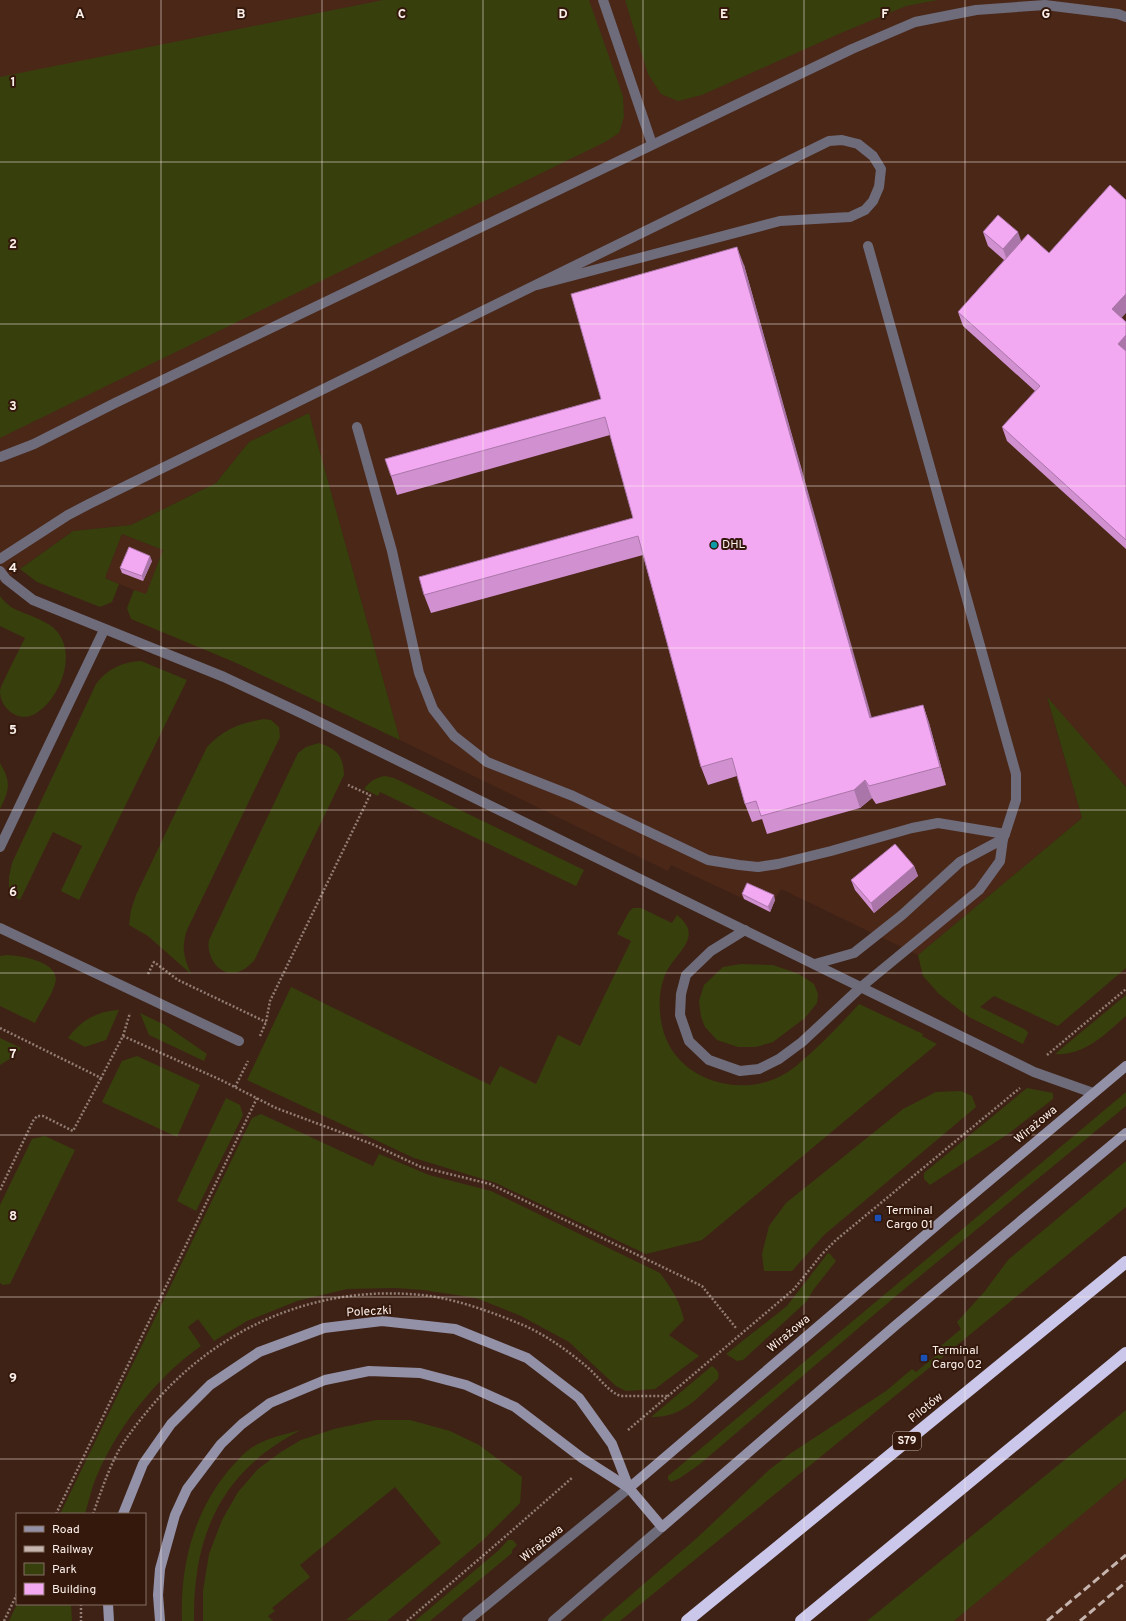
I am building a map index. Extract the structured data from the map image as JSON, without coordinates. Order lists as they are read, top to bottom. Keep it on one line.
{"streets":{"highway":["Pilotów","S79"],"main road":["Wirażowa","Poleczki"]},"crossings":[["Wirażowa","Poleczki"]],"places":{"other":["DHL"],"transit":["Terminal Cargo 01","Terminal Cargo 02"]},"legend":["Road","Railway","Park","Building"],"grid":{"columns":["A","B","C","D","E","F","G"],"rows":["1","2","3","4","5","6","7","8","9"]}}
